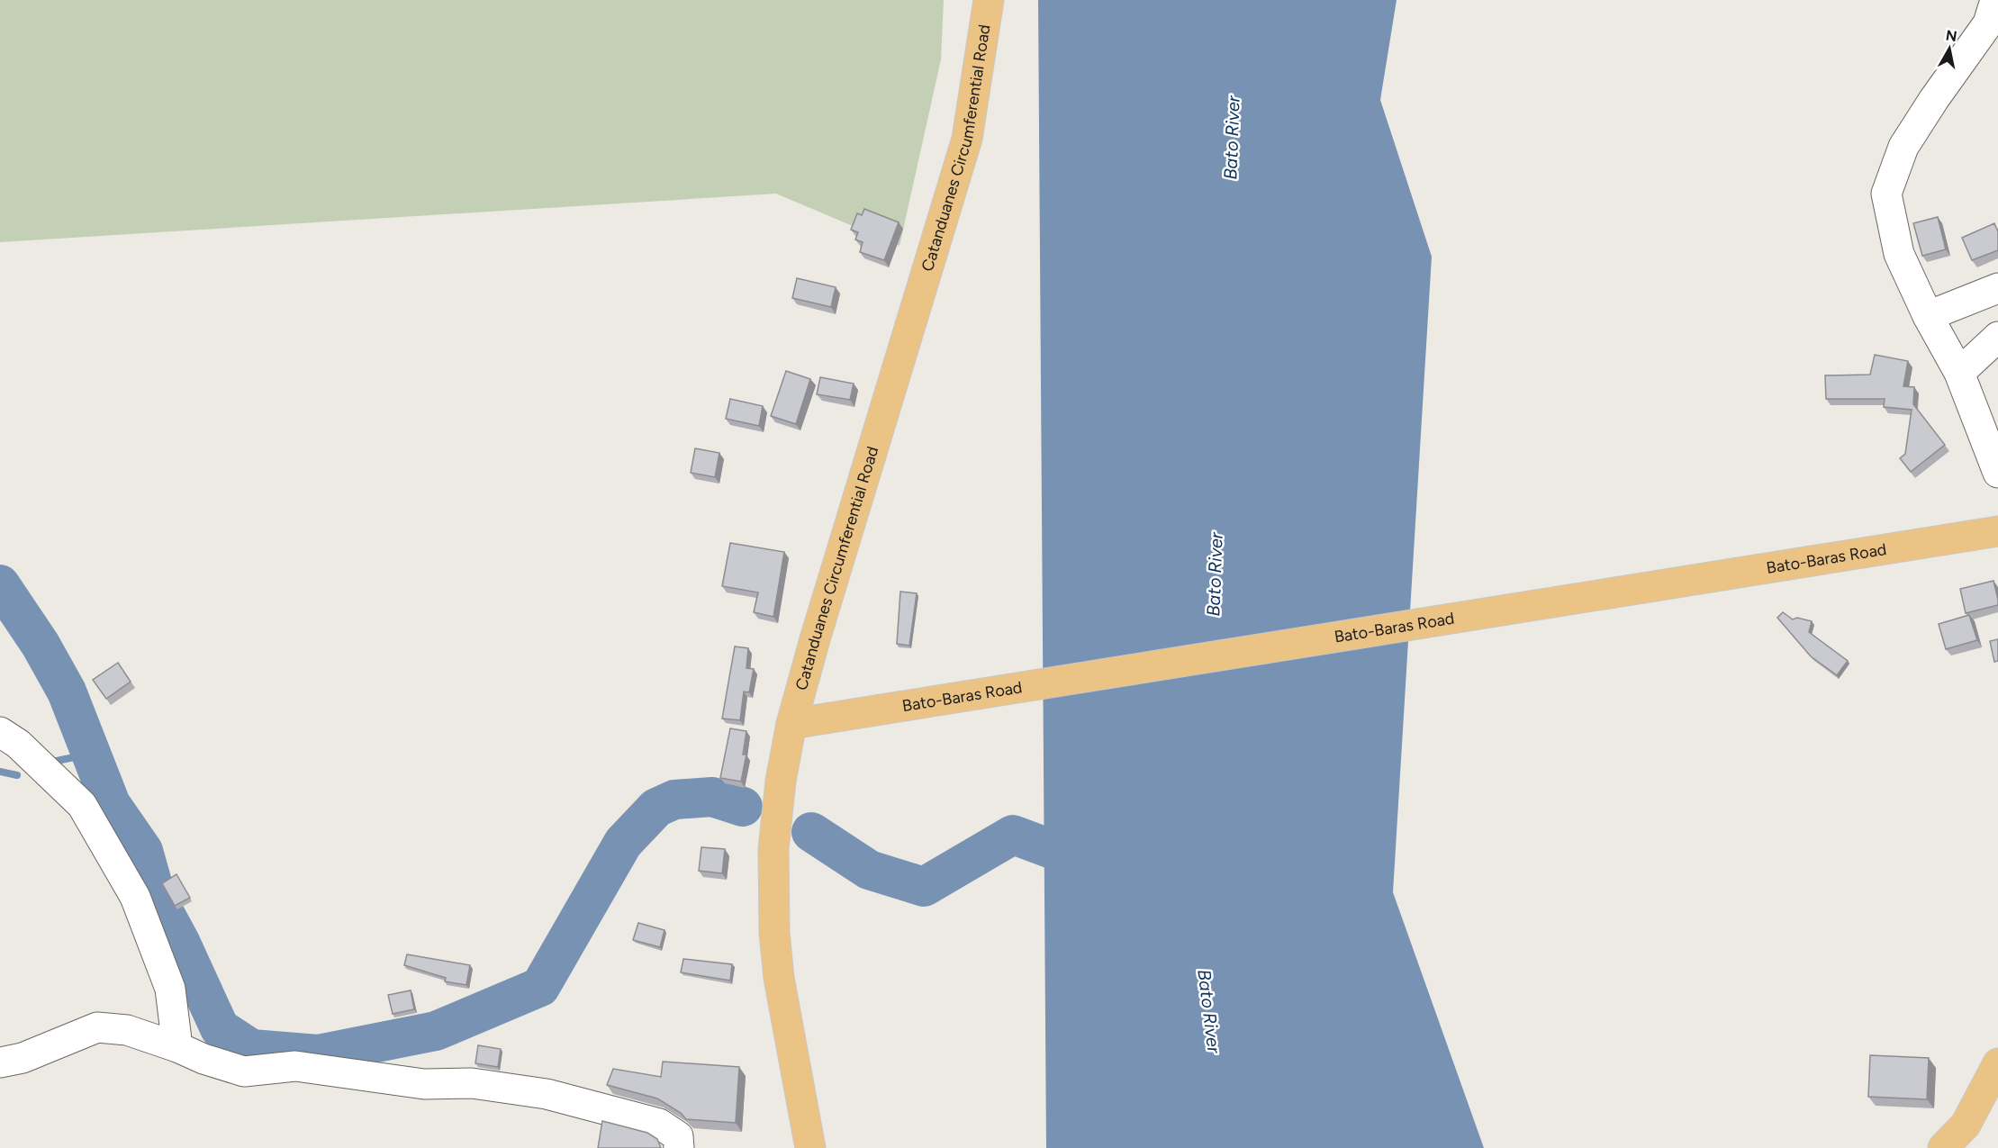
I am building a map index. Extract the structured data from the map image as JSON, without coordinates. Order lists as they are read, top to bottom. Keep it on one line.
{"streets":{"main road":["Catanduanes Circumferential Road","Bato-Baras Road"]},"crossings":[["Catanduanes Circumferential Road","Bato-Baras Road"]],"water":["Bato River"],"north":"top"}
